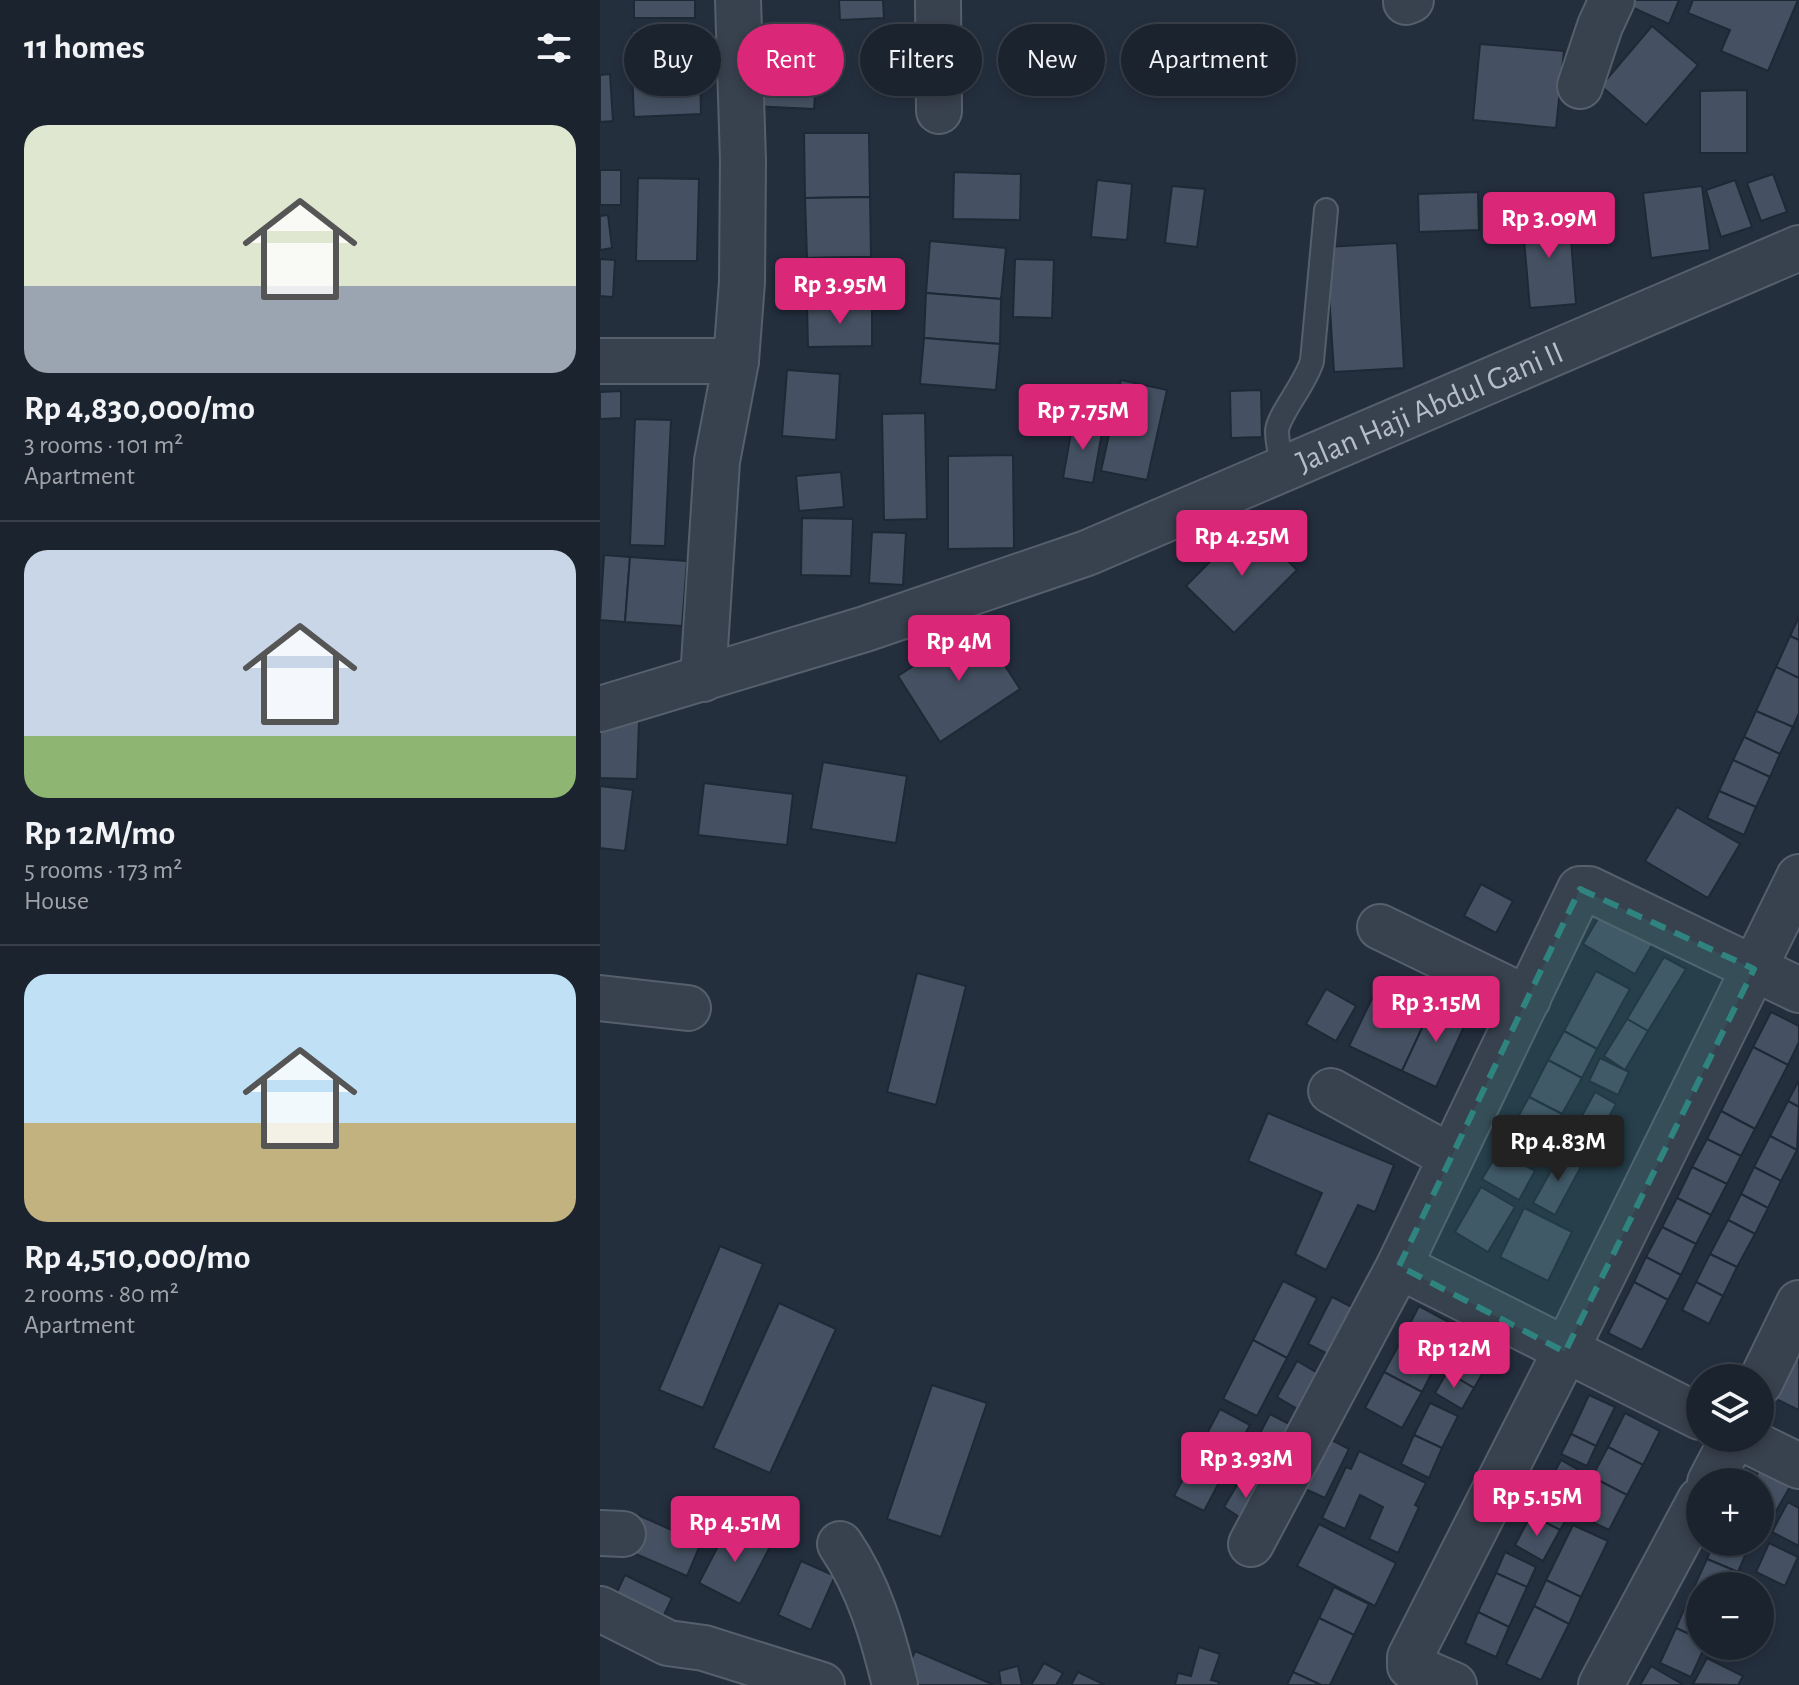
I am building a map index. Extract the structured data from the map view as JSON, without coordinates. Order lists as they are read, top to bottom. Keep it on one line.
{"streets":{"street":["Jalan Haji Abdul Gani II"]},"page":{"heading":"11 homes","chip":["Buy","Rent","Filters","New","Apartment"],"list":[{"name":"Rp 4,830,000/mo","note":"3 rooms · 101 m² · Apartment"},{"name":"Rp 12M/mo","note":"5 rooms · 173 m² · House"},{"name":"Rp 4,510,000/mo","note":"2 rooms · 80 m² · Apartment"}],"price":["Rp 3.09M","Rp 3.95M","Rp 7.75M","Rp 4.25M","Rp 4M","Rp 3.15M","Rp 4.83M","Rp 12M","Rp 3.93M","Rp 5.15M","Rp 4.51M"],"map_buttons":["+","−"]}}
